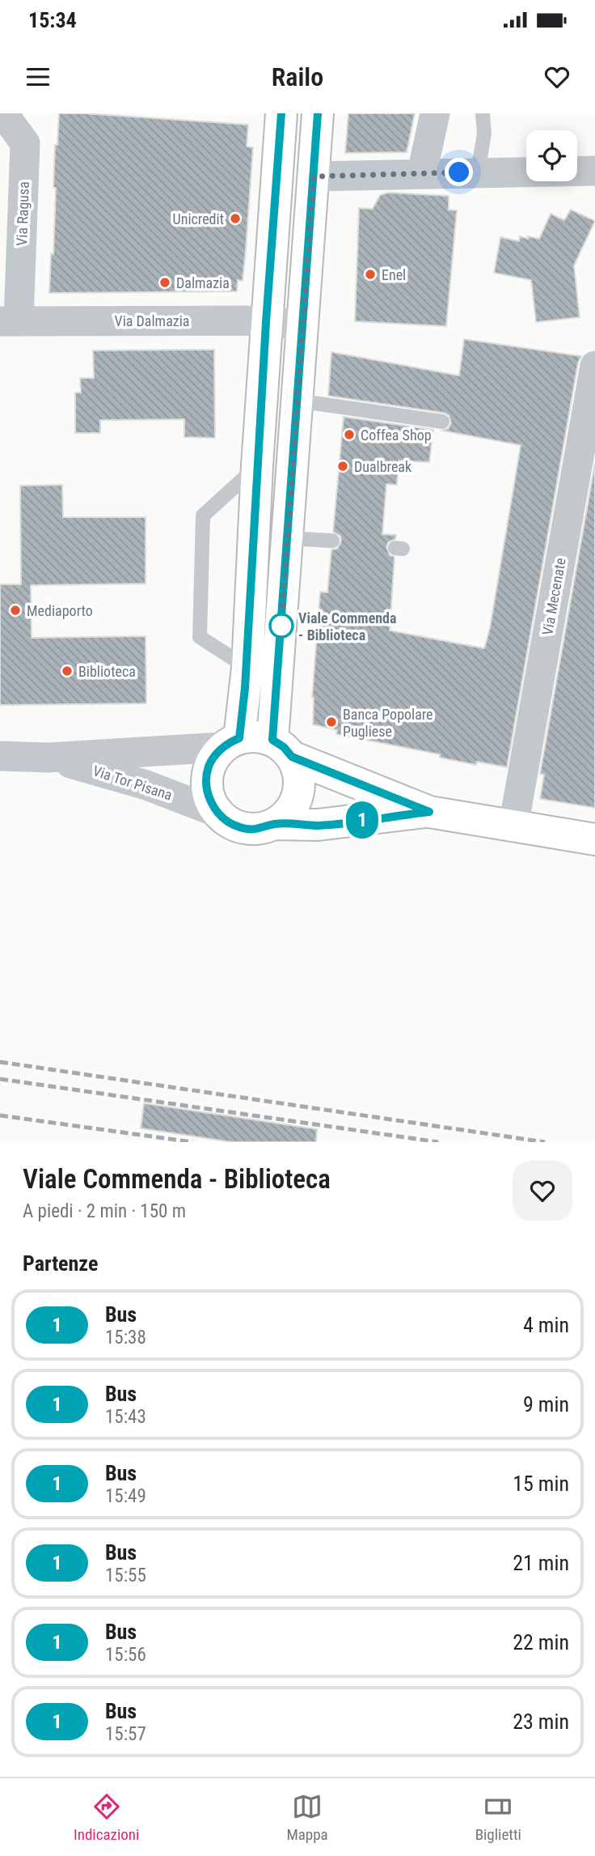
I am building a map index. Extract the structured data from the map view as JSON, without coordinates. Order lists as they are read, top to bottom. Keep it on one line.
{"streets":{"street":["Via Ragusa","Via Dalmazia","Via Mecenate","Via Tor Pisana"]},"crossings":[["Via Ragusa","Via Dalmazia"],["Via Mecenate","Via Tor Pisana"]],"places":["Unicredit","Enel","Dalmazia","Coffea Shop","Dualbreak","Mediaporto","Viale Commenda - Biblioteca","Biblioteca","Banca Popolare Pugliese"],"lines":["bus line 1"],"page":{"status":"15:34","header":"Railo","on_map":"1","heading":[["Viale Commenda - Biblioteca","A piedi · 2 min · 150 m"],"Partenze"],"list":[{"mark":"1","name":"Bus","note":"15:38","value":"4 min"},{"mark":"1","name":"Bus","note":"15:43","value":"9 min"},{"mark":"1","name":"Bus","note":"15:49","value":"15 min"},{"mark":"1","name":"Bus","note":"15:55","value":"21 min"},{"mark":"1","name":"Bus","note":"15:56","value":"22 min"},{"mark":"1","name":"Bus","note":"15:57","value":"23 min"}],"tabs":["Indicazioni","Mappa","Biglietti"]}}
